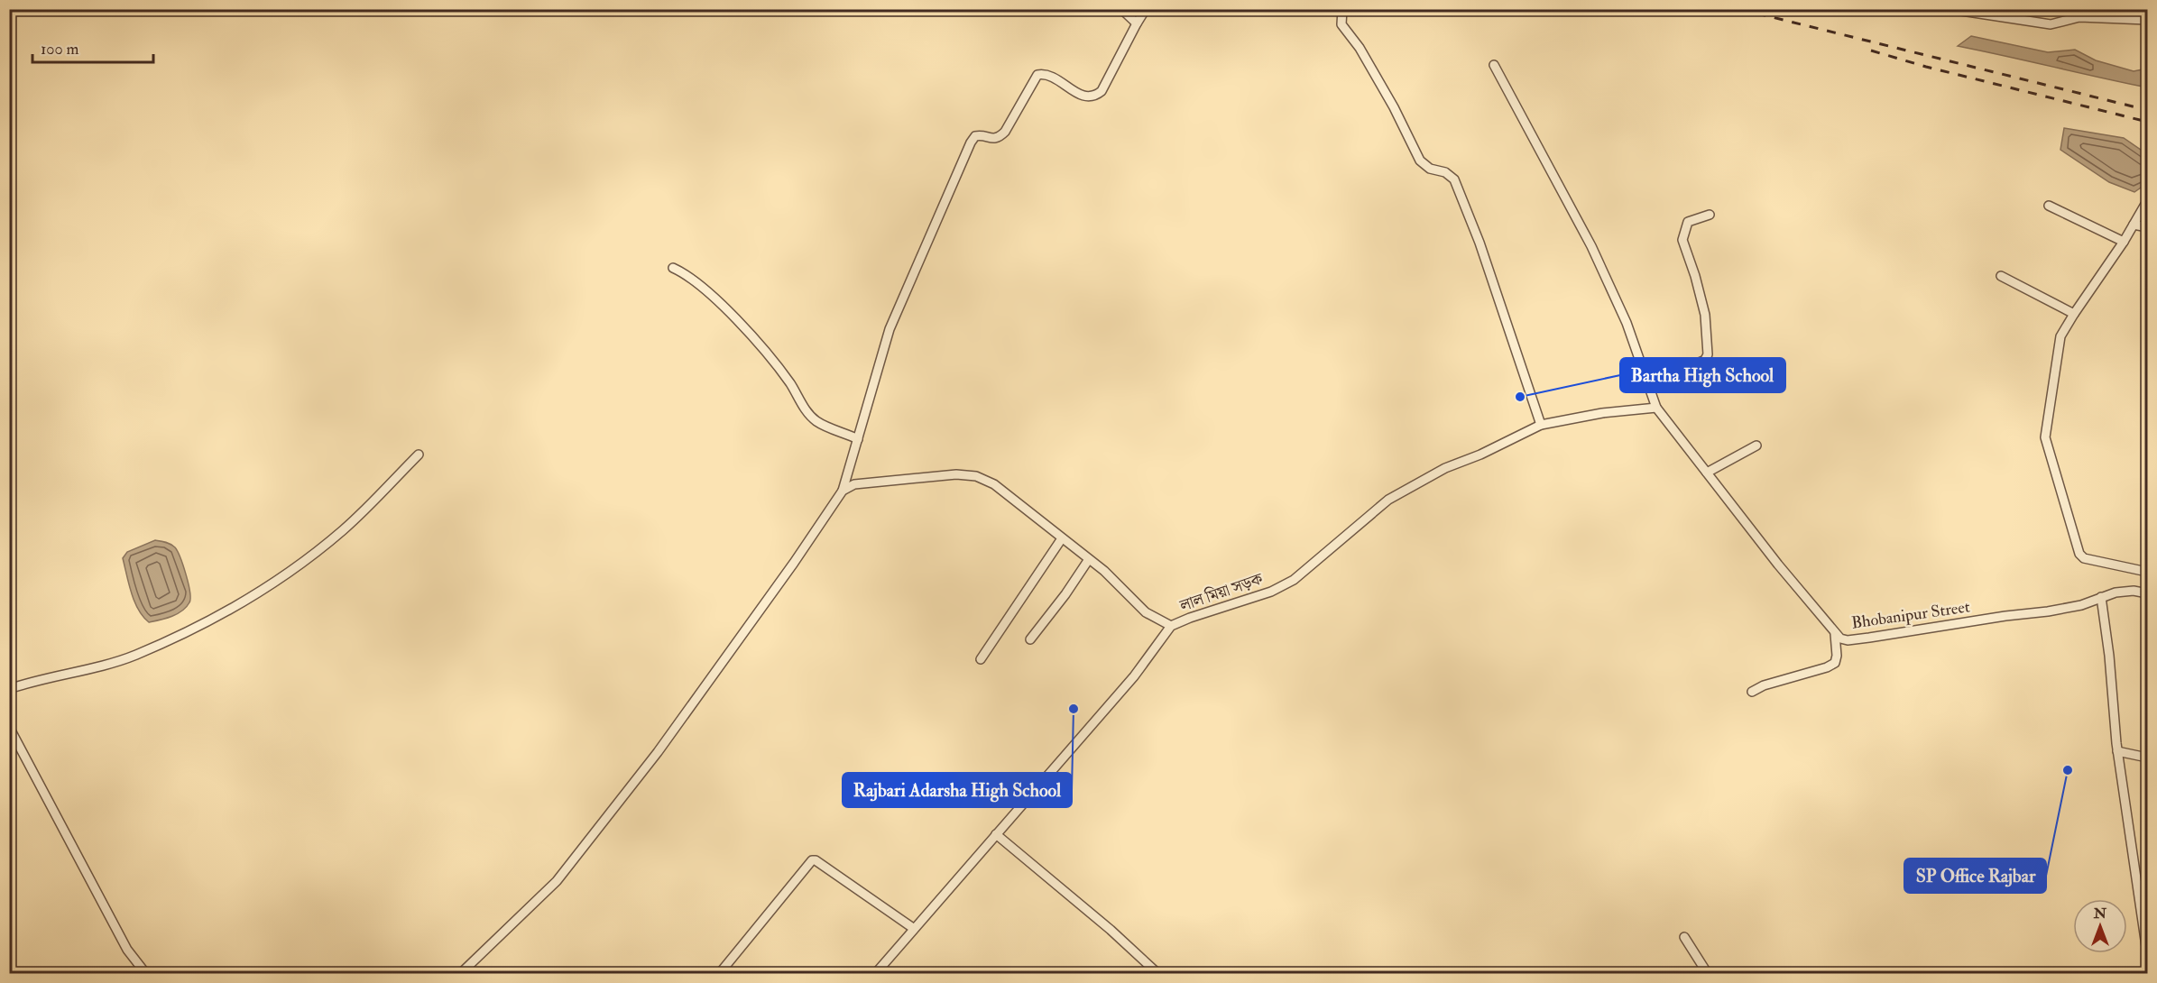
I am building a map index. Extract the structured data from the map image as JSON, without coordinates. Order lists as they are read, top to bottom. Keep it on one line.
{"streets":{"street":["লাল মিয়া সড়ক","Bhobanipur Street"]},"crossings":[["লাল মিয়া সড়ক","Bhobanipur Street"]],"places":["Bartha High School","Rajbari Adarsha High School","SP Office Rajbar"],"scale_bar":"100 m","north":"top"}
